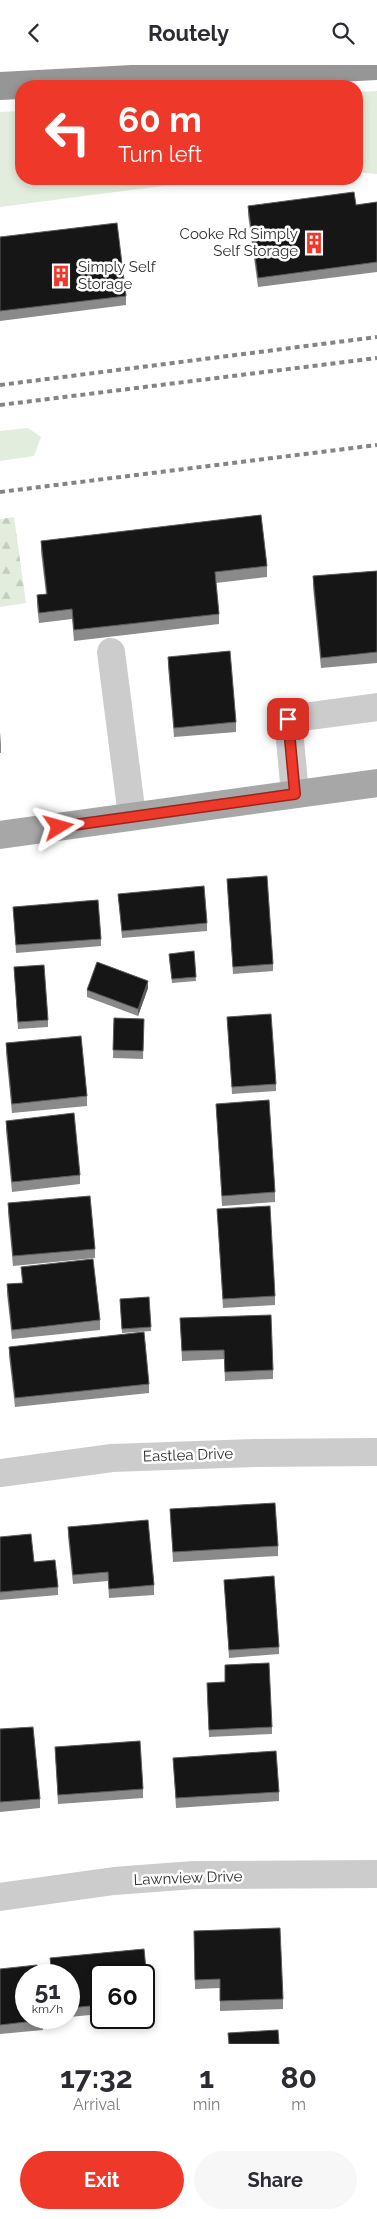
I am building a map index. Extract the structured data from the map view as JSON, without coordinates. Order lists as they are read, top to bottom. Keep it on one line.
{"streets":{"street":["Eastlea Drive","Lawnview Drive"]},"places":{"building":["Cooke Rd Simply Self Storage","Simply Self Storage"]},"page":{"header":"Routely","turn":["60 m","Turn left"],"speed":"51 km/h","limit":"60","eta":["17:32","Arrival","1","min","80","m"],"buttons":["Exit","Share"]}}
